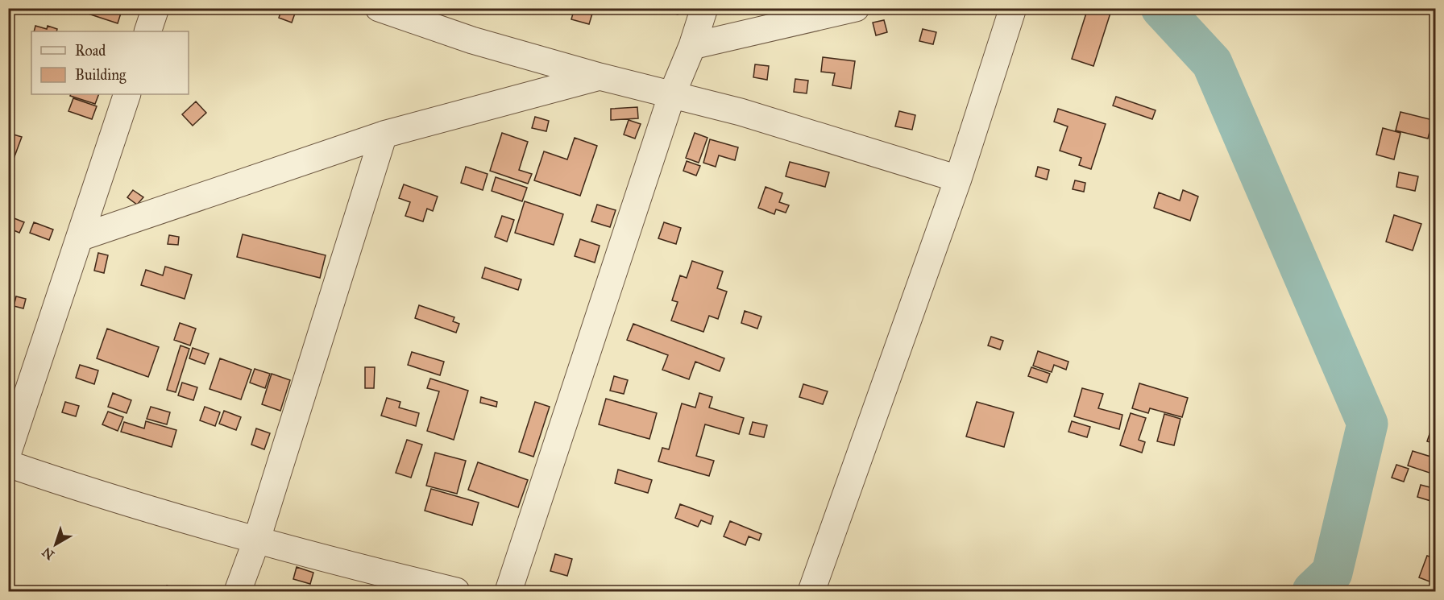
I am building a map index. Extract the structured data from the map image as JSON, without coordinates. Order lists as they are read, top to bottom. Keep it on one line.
{"legend":["Road","Building"],"north":"bottom left"}
